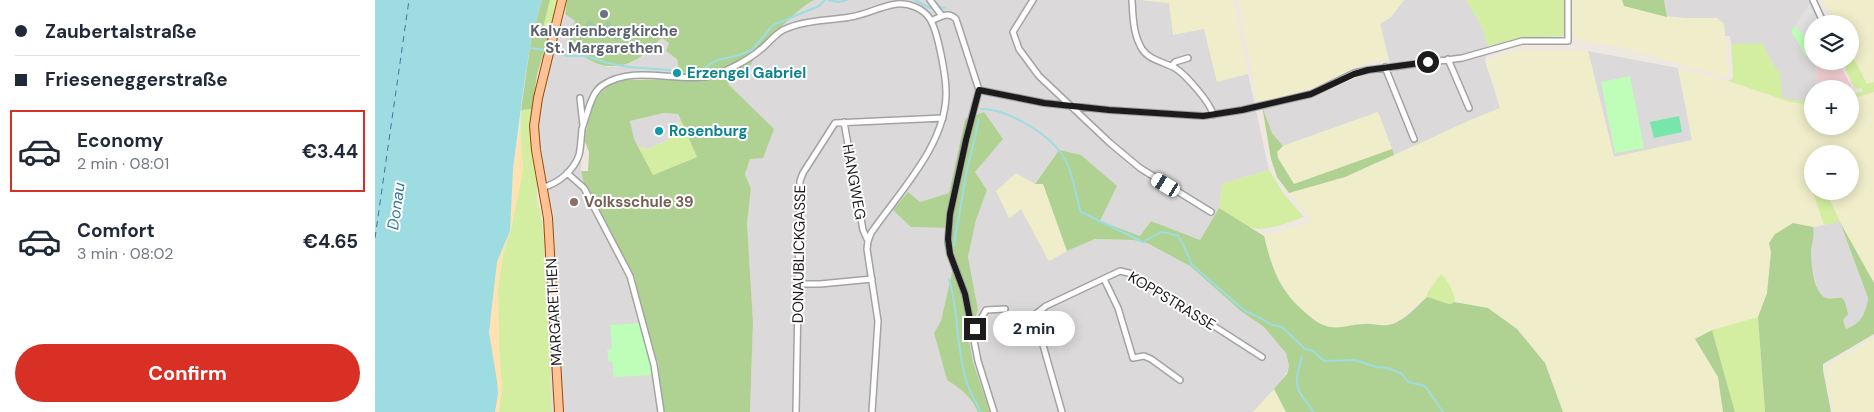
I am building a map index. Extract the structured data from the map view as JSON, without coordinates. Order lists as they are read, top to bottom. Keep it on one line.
{"streets":{"main road":["MARGARETHEN"],"street":["HANGWEG","DONAUBLICKGASSE","KOPPSTRASSE"]},"crossings":[["HANGWEG","DONAUBLICKGASSE"]],"water":["Donau"],"places":["Kalvarienbergkirche St. Margarethen","Erzengel Gabriel","Rosenburg","Volksschule 39"],"page":{"banner":["Zaubertalstraße","Frieseneggerstraße"],"map_buttons":["+","−"],"list":[{"name":"Economy","note":"2 min · 08:01","value":"€3.44"},{"name":"Comfort","note":"3 min · 08:02","value":"€4.65"}],"bubble":"2 min","buttons":"Confirm"}}
